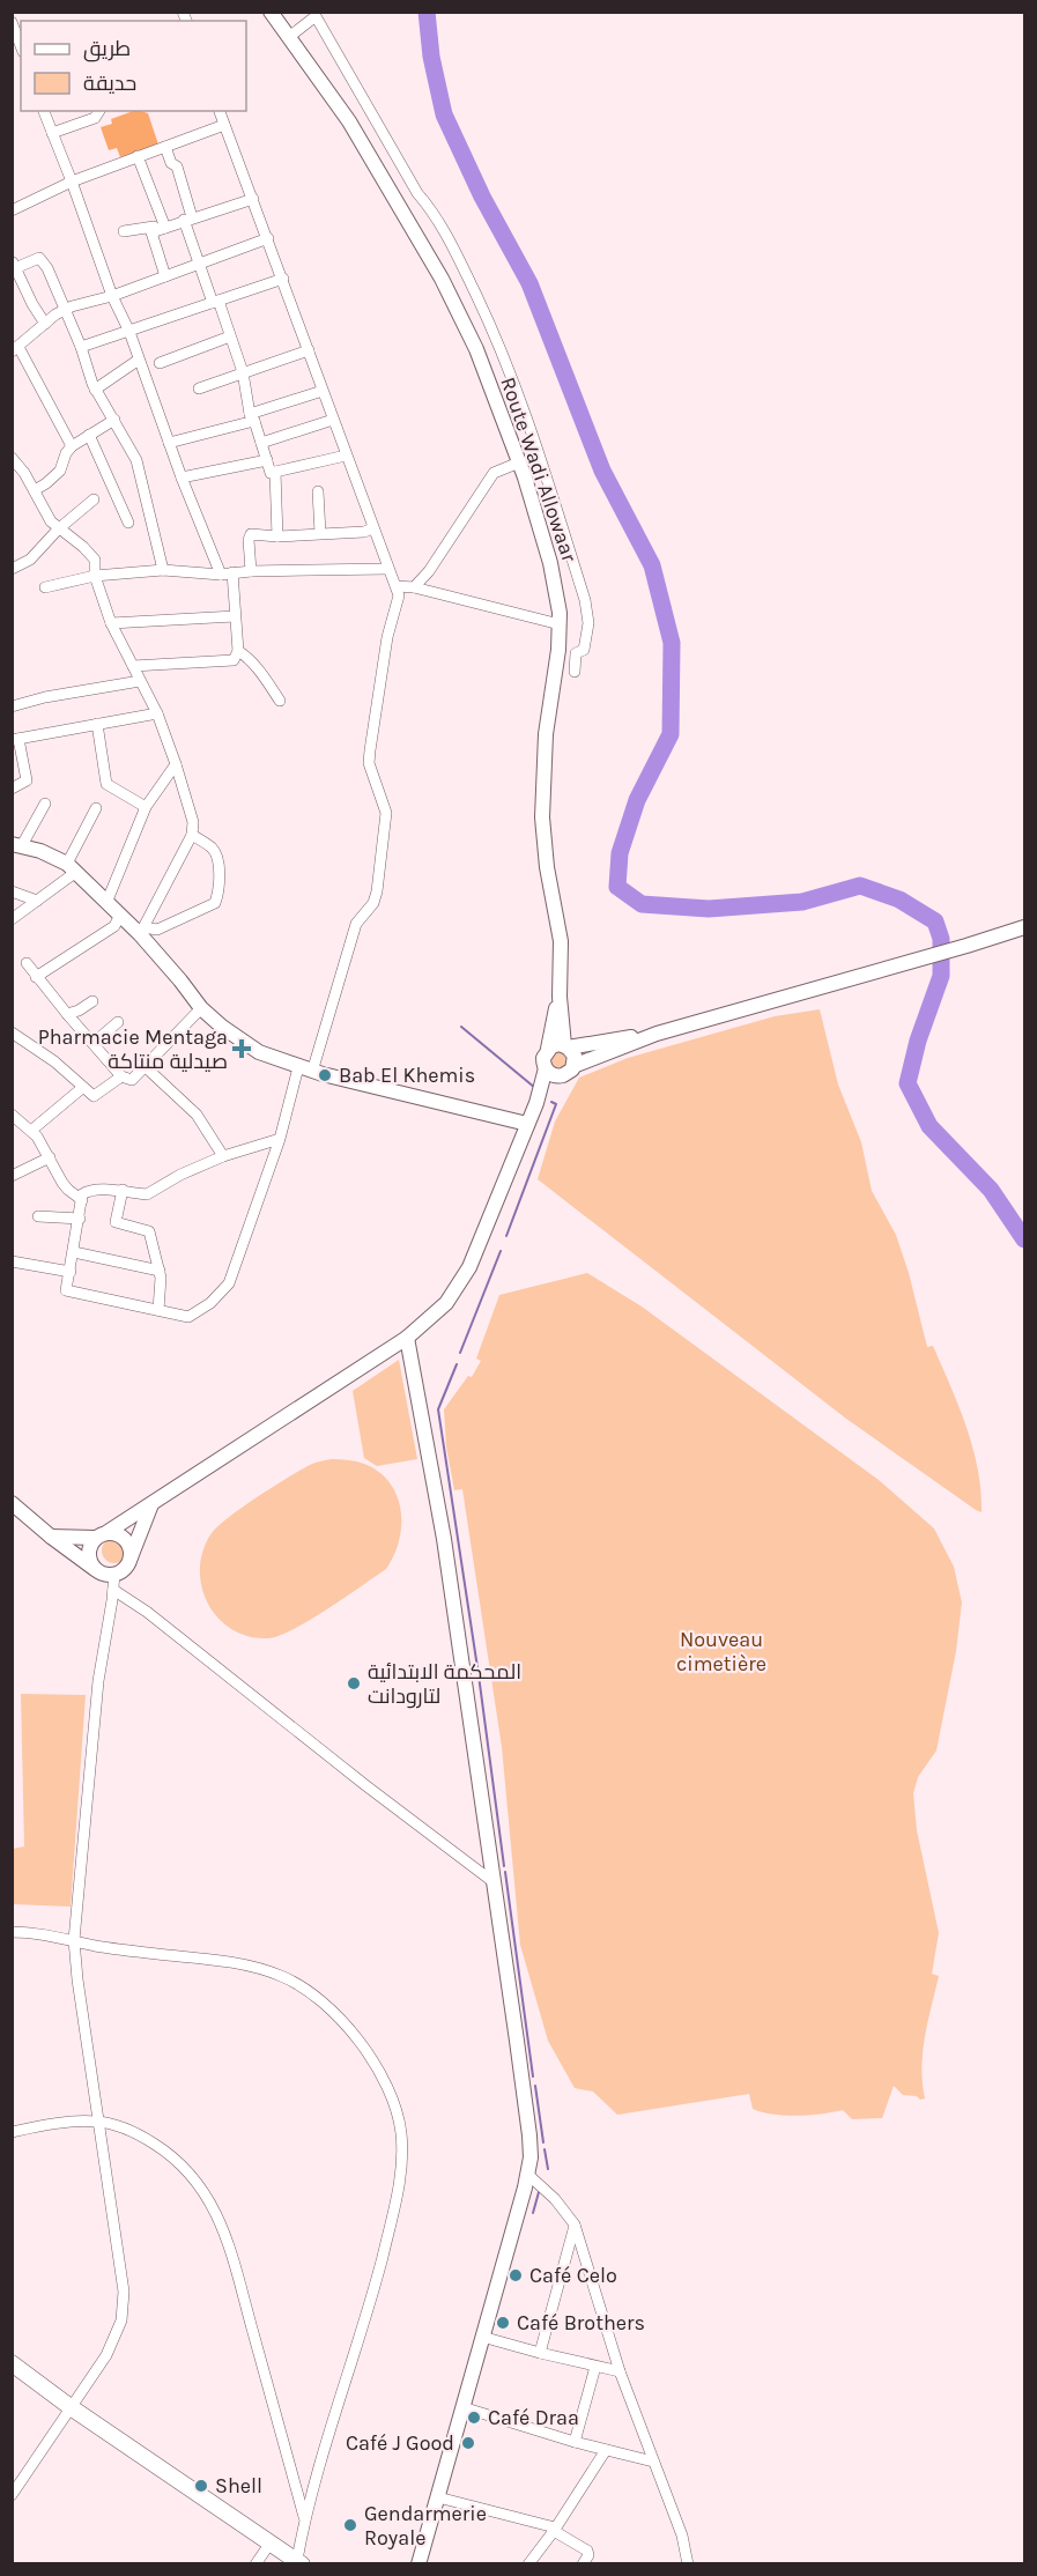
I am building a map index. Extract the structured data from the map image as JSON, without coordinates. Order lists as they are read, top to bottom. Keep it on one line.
{"streets":{"street":["Route Wadi Allowaar"]},"parks":["Nouveau cimetière"],"places":{"health":["Pharmacie Mentaga صيدلية منتاكة"],"other":["Bab El Khemis","المحكمة الابتدائية لتارودانت","Café Celo","Café Brothers","Café Draa","Café J Good","Shell","Gendarmerie Royale"]},"legend":["طريق","حديقة"]}
